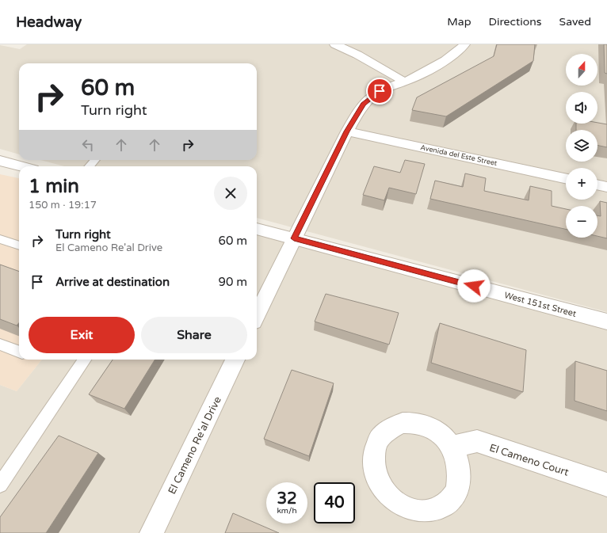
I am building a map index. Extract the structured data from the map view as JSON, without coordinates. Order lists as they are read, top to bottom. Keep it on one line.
{"streets":{"street":["Avenida del Este Street","West 151st Street","El Cameno Re'al Drive","El Cameno Court"]},"north":"top","page":{"header":"Headway","nav":["Map","Directions","Saved"],"map_buttons":["+","−"],"turn":["60 m","Turn right"],"heading":["1 min","150 m · 19:17"],"list":[{"name":"Turn right","note":"El Cameno Re'al Drive","value":"60 m"},{"name":"Arrive at destination","value":"90 m"}],"buttons":["Exit","Share"],"speed":"32 km/h","limit":"40"}}
